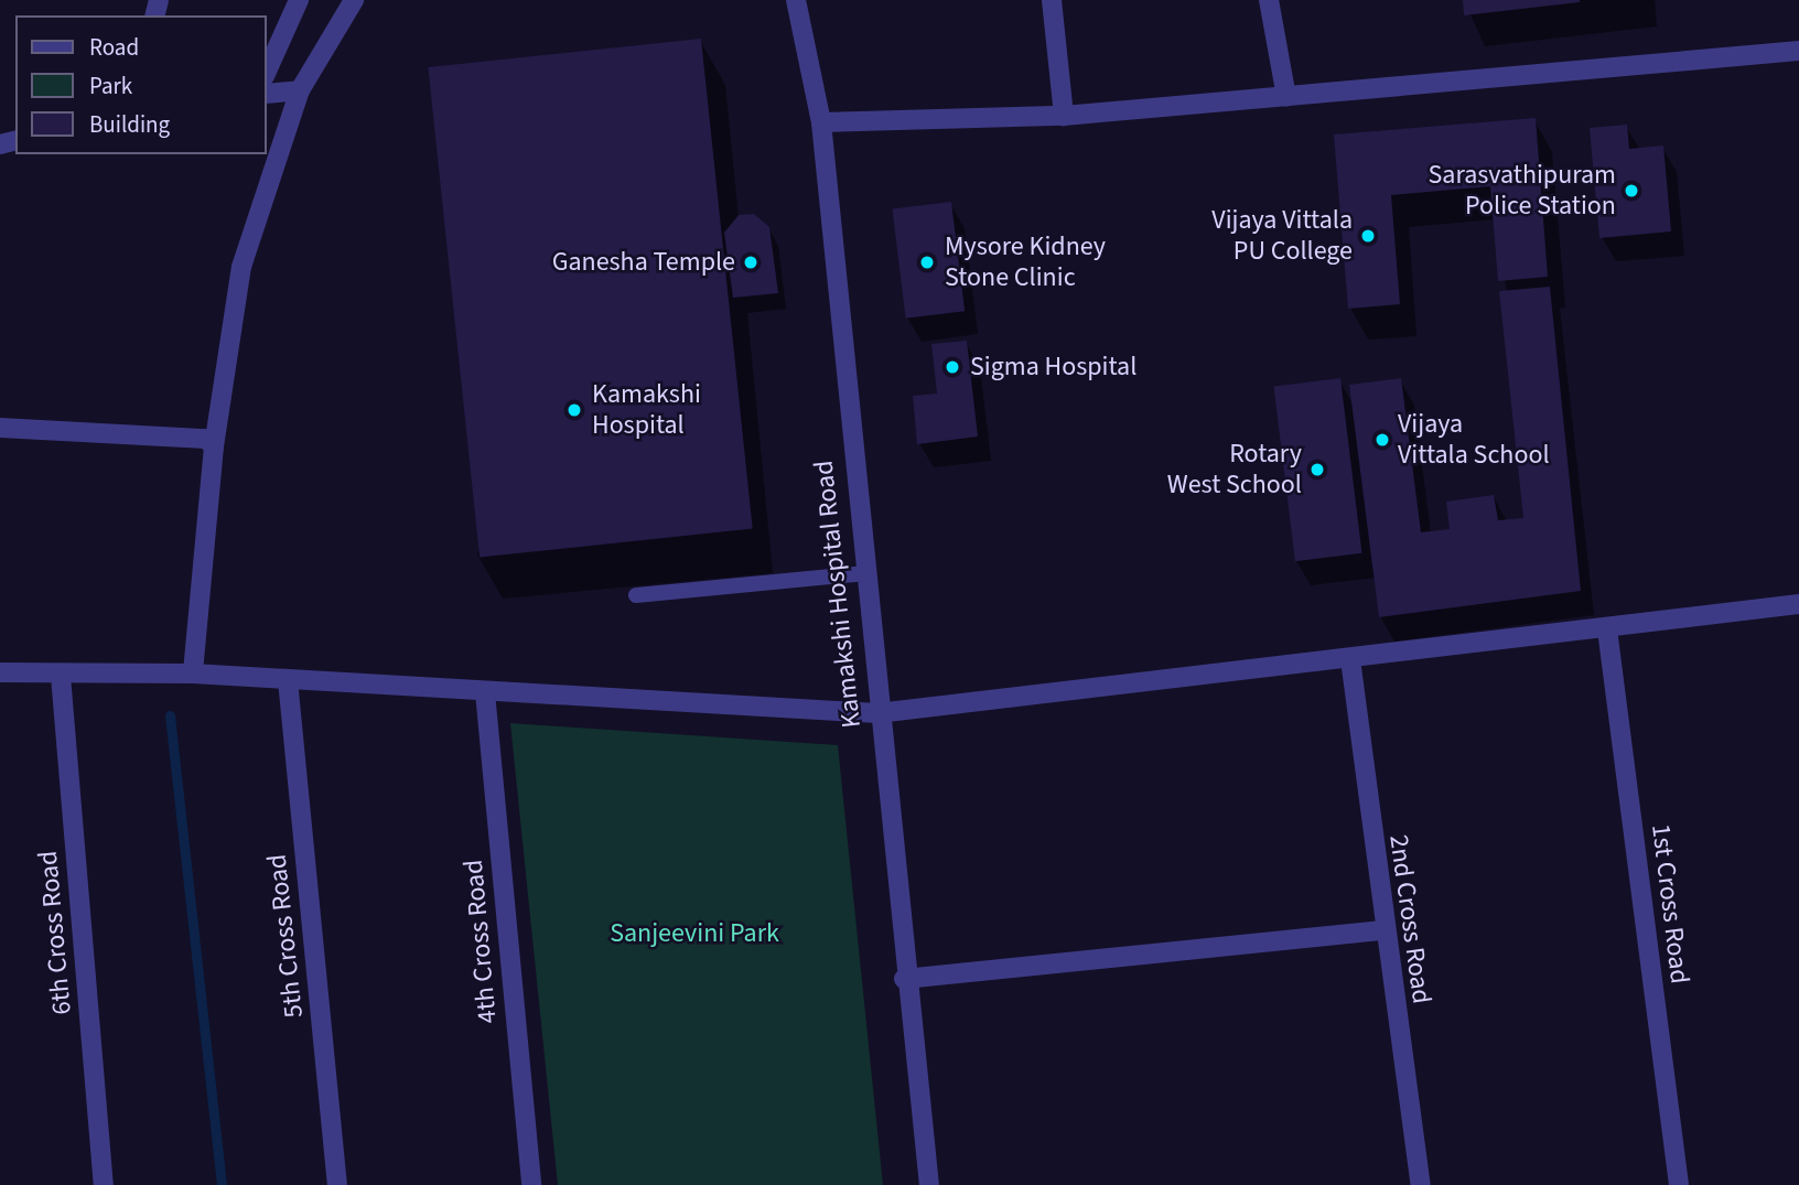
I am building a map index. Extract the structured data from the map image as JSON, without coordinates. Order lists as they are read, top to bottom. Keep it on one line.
{"streets":{"street":["Kamakshi Hospital Road","1st Cross Road","2nd Cross Road","6th Cross Road","5th Cross Road","4th Cross Road"]},"parks":["Sanjeevini Park"],"places":["Sarasvathipuram Police Station","Vijaya Vittala PU College","Ganesha Temple","Mysore Kidney Stone Clinic","Sigma Hospital","Kamakshi Hospital","Vijaya Vittala School","Rotary West School"],"legend":["Road","Park","Building"]}
